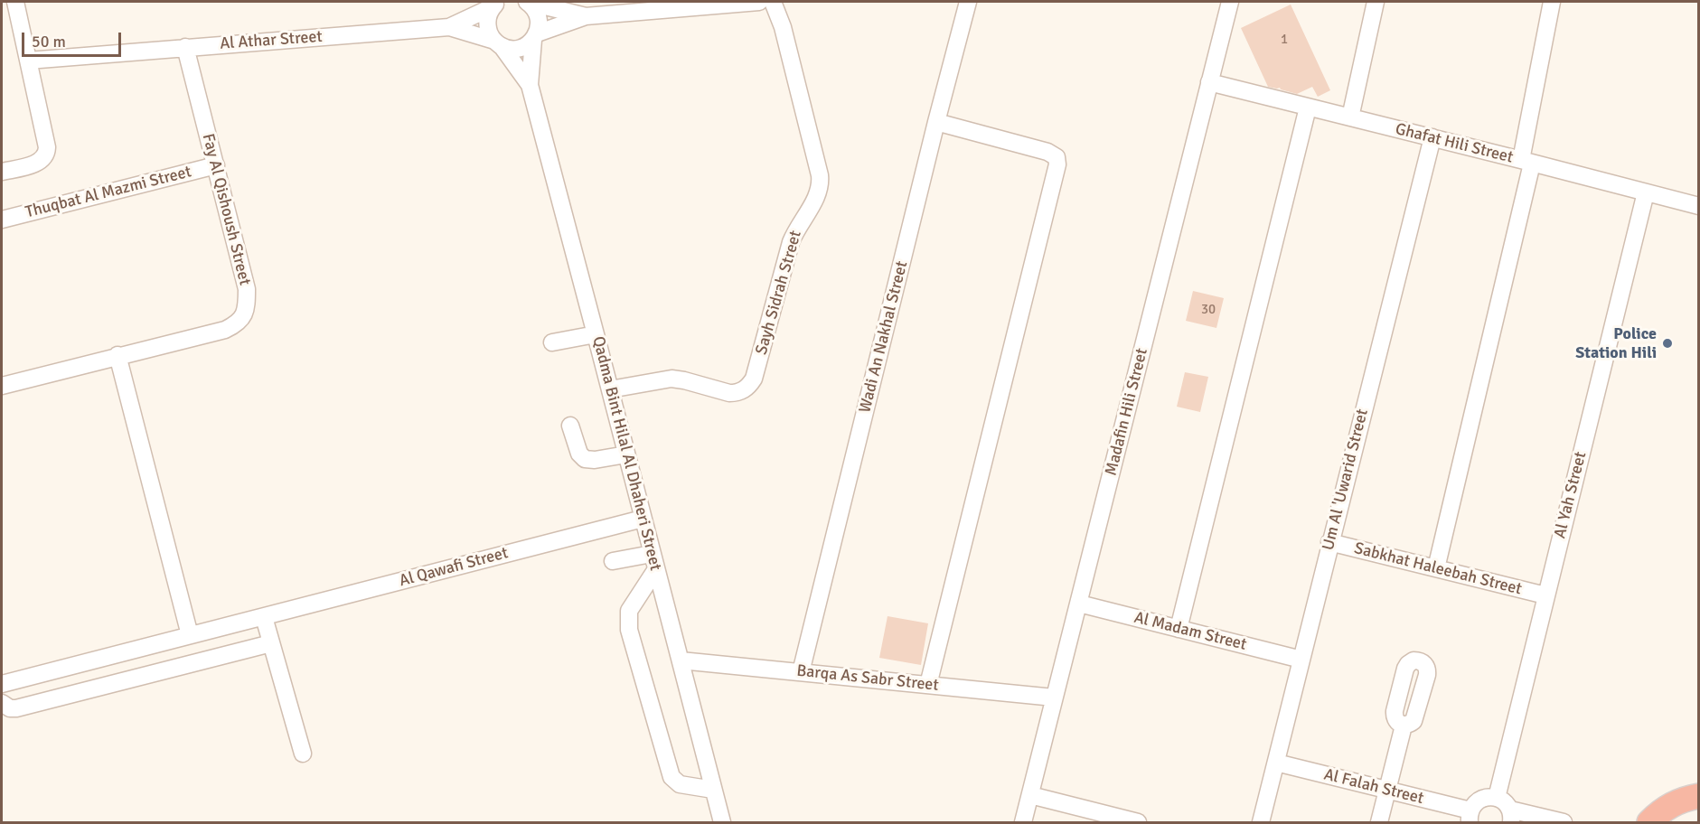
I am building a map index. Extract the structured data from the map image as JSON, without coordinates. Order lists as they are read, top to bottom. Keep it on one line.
{"streets":{"street":["Al Athar Street","Ghafat Hili Street","Thuqbat Al Mazmi Street","Fay Al Qishoush Street","Sayh Sidrah Street","Wadi An Nakhal Street","Madafin Hili Street","Qadma Bint Hilal Al Dhaheri Street","Um Al 'Uwarid Street","Al Yah Street","Al Qawafi Street","Sabkhat Haleebah Street","Al Madam Street","Barqa As Sabr Street","Al Falah Street"]},"crossings":[["Al Athar Street","Fay Al Qishoush Street"],["Al Athar Street","Qadma Bint Hilal Al Dhaheri Street"],["Ghafat Hili Street","Madafin Hili Street"],["Ghafat Hili Street","Um Al 'Uwarid Street"],["Ghafat Hili Street","Al Yah Street"],["Thuqbat Al Mazmi Street","Fay Al Qishoush Street"],["Sayh Sidrah Street","Qadma Bint Hilal Al Dhaheri Street"],["Wadi An Nakhal Street","Barqa As Sabr Street"],["Madafin Hili Street","Al Madam Street"],["Madafin Hili Street","Barqa As Sabr Street"],["Qadma Bint Hilal Al Dhaheri Street","Al Qawafi Street"],["Qadma Bint Hilal Al Dhaheri Street","Barqa As Sabr Street"],["Um Al 'Uwarid Street","Sabkhat Haleebah Street"],["Um Al 'Uwarid Street","Al Madam Street"],["Um Al 'Uwarid Street","Al Falah Street"],["Al Yah Street","Sabkhat Haleebah Street"]],"places":["Police Station Hili"],"house_numbers":["1","30"],"scale_bar":"50 m"}
